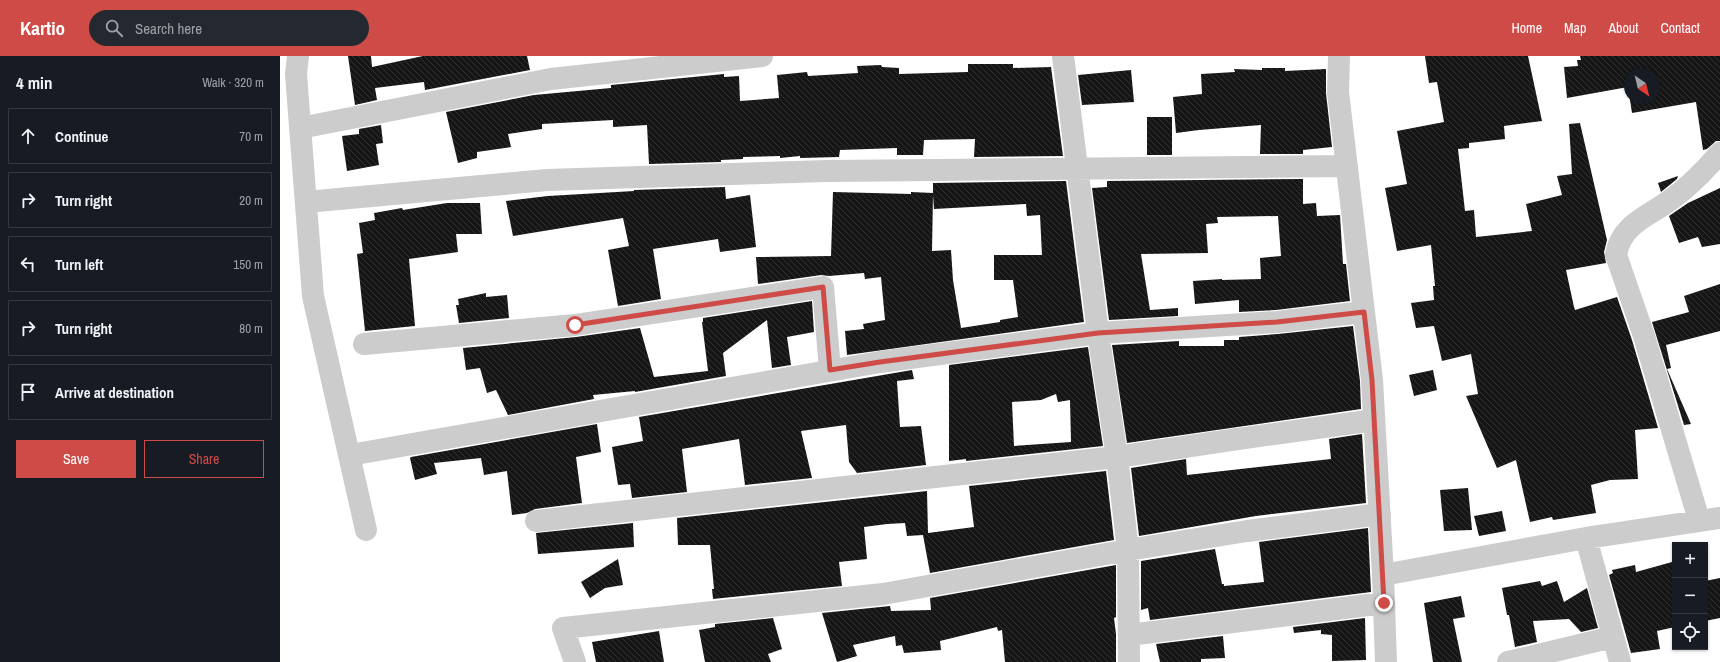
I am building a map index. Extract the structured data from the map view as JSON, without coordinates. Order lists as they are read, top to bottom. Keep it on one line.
{"north":"bottom right","page":{"header":"Kartio","search":"Search here","nav":["Home","Map","About","Contact"],"heading":["4 min","Walk · 320 m"],"list":[["Continue","70 m"],["Turn right","20 m"],["Turn left","150 m"],["Turn right","80 m"],"Arrive at destination"],"buttons":["Save","Share"],"map_buttons":["+","−"]}}
